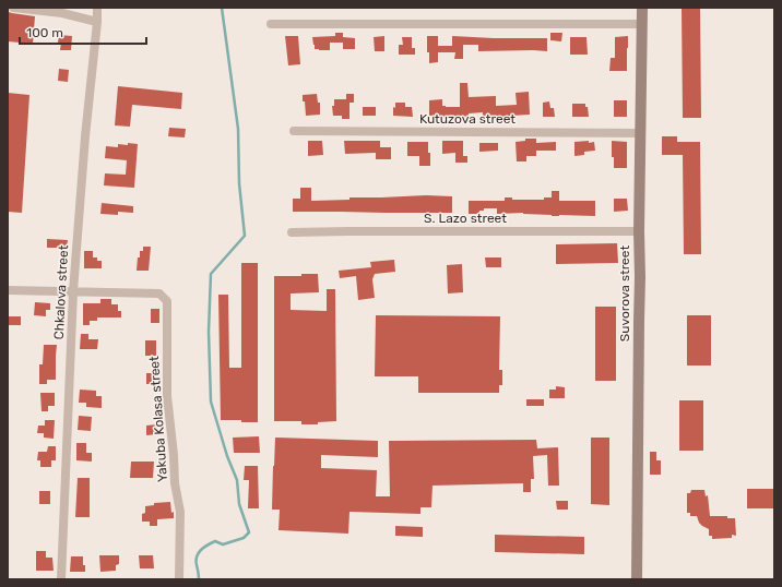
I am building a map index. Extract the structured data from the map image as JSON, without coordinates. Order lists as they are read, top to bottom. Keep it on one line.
{"streets":{"main road":["Suvorova street"],"street":["Kutuzova street","S. Lazo street","Chkalova street","Yakuba Kolasa street"]},"crossings":[["Kutuzova street","Suvorova street"],["S. Lazo street","Suvorova street"],["Chkalova street","Yakuba Kolasa street"]],"scale_bar":"100 m"}
